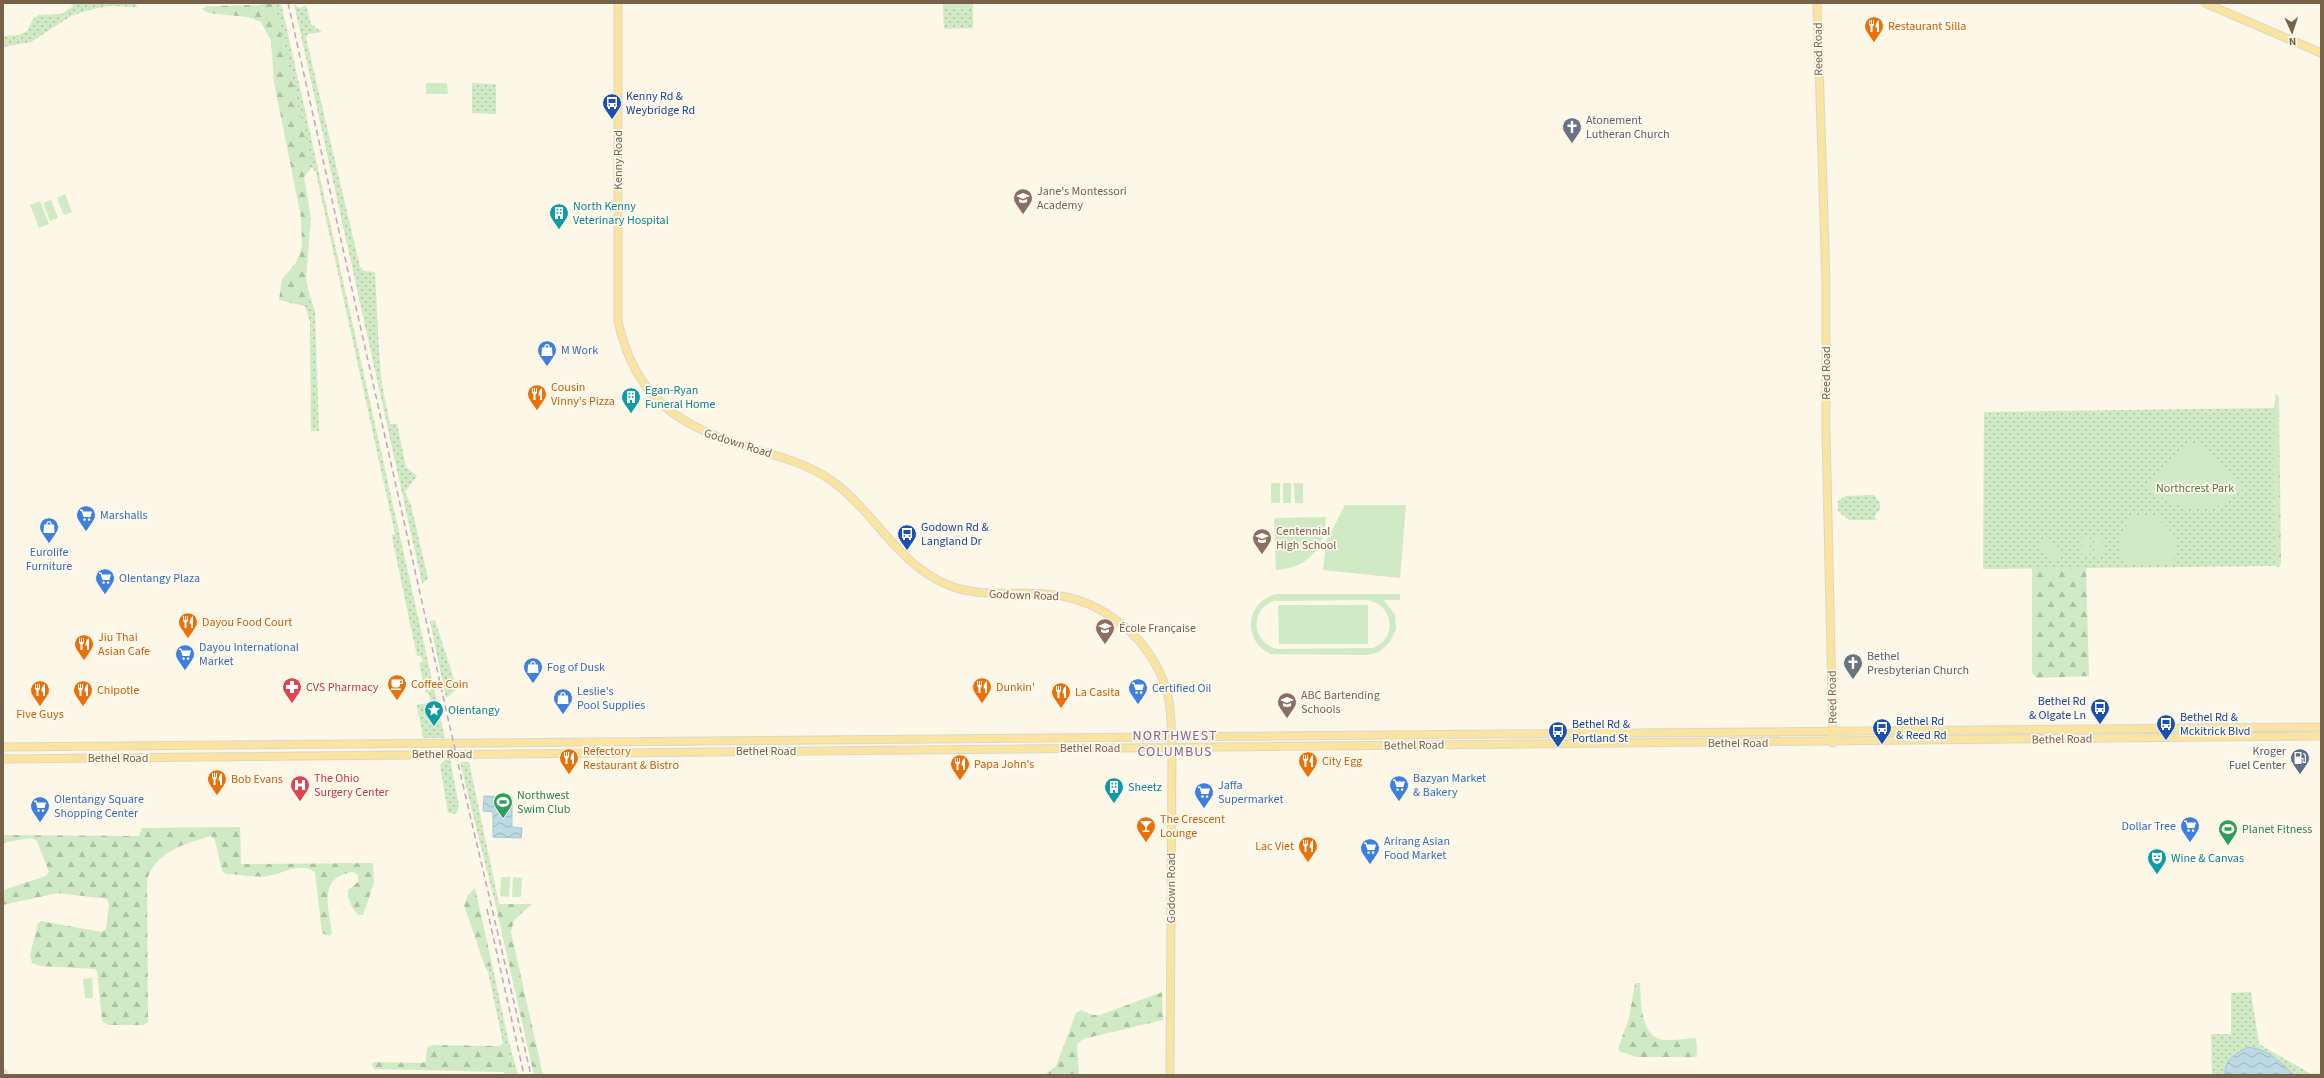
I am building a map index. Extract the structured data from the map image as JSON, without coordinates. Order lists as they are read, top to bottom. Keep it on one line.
{"streets":{"main road":["Reed Road","Kenny Road","Godown Road","Bethel Road"]},"crossings":[["Reed Road","Bethel Road"],["Kenny Road","Godown Road"],["Godown Road","Bethel Road"]],"districts":["NORTHWEST COLUMBUS"],"parks":["Northcrest Park"],"places":{"restaurant":["Restaurant Silla","Cousin Vinny's Pizza","Dayou Food Court","Jiu Thai Asian Cafe","Dunkin'","Five Guys","Chipotle","La Casita","Refectory Restaurant & Bistro","City Egg","Papa John's","Bob Evans","Lac Viet"],"bus stop":["Kenny Rd & Weybridge Rd","Godown Rd & Langland Dr","Bethel Rd & Olgate Ln","Bethel Rd & Mckitrick Blvd","Bethel Rd & Reed Rd","Bethel Rd & Portland St"],"church":["Atonement Lutheran Church","Bethel Presbyterian Church"],"school or university":["Jane's Montessori Academy","Centennial High School","École Française","ABC Bartending Schools"],"building":["North Kenny Veterinary Hospital","Egan-Ryan Funeral Home","Sheetz"],"shop":["M Work","Eurolife Furniture","Fog of Dusk","Leslie's Pool Supplies"],"supermarket":["Marshalls","Olentangy Plaza","Dayou International Market","Certified Oil","Bazyan Market & Bakery","Jaffa Supermarket","Olentangy Square Shopping Center","Dollar Tree","Arirang Asian Food Market"],"cafe":["Coffee Coin"],"pharmacy":["CVS Pharmacy"],"place":["Olentangy"],"fuel station":["Kroger Fuel Center"],"hospital":["The Ohio Surgery Center"],"sports":["Northwest Swim Club","Planet Fitness"],"bar":["The Crescent Lounge"],"theatre":["Wine & Canvas"]},"north":"bottom"}
